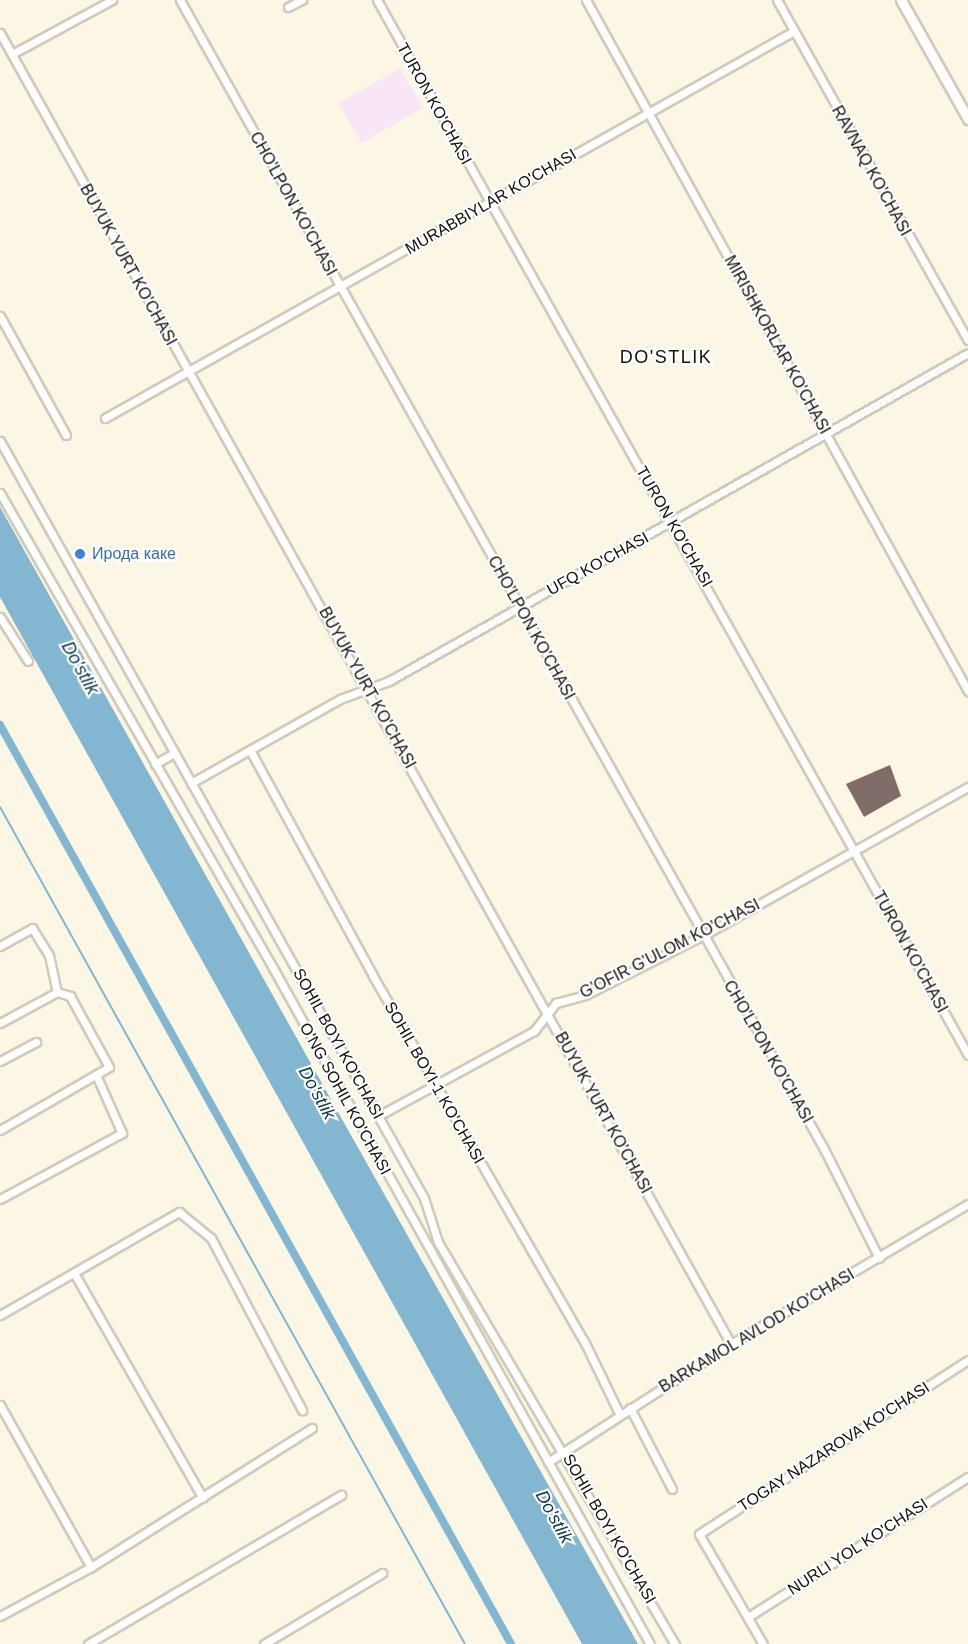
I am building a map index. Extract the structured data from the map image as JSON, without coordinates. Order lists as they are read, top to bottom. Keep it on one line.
{"streets":{"street":["TURON KO'CHASI","RAVNAQ KO'CHASI","MURABBIYLAR KO'CHASI","CHO'LPON KO'CHASI","BUYUK YURT KO'CHASI","MIRISHKORLAR KO'CHASI","UFQ KO'CHASI","G'OFIR G'ULOM KO'CHASI","SOHIL BOYI KO'CHASI","SOHIL BOYI-1 KO'CHASI","O'NG SOHIL KO'CHASI","BARKAMOL AVLOD KO'CHASI","TOGAY NAZAROVA KO'CHASI","NURLI YOL KO'CHASI"]},"crossings":[["TURON KO'CHASI","MURABBIYLAR KO'CHASI"],["TURON KO'CHASI","UFQ KO'CHASI"],["TURON KO'CHASI","G'OFIR G'ULOM KO'CHASI"],["RAVNAQ KO'CHASI","MURABBIYLAR KO'CHASI"],["MURABBIYLAR KO'CHASI","CHO'LPON KO'CHASI"],["MURABBIYLAR KO'CHASI","BUYUK YURT KO'CHASI"],["MURABBIYLAR KO'CHASI","MIRISHKORLAR KO'CHASI"],["CHO'LPON KO'CHASI","UFQ KO'CHASI"],["CHO'LPON KO'CHASI","G'OFIR G'ULOM KO'CHASI"],["CHO'LPON KO'CHASI","BARKAMOL AVLOD KO'CHASI"],["BUYUK YURT KO'CHASI","UFQ KO'CHASI"],["BUYUK YURT KO'CHASI","G'OFIR G'ULOM KO'CHASI"],["BUYUK YURT KO'CHASI","BARKAMOL AVLOD KO'CHASI"],["MIRISHKORLAR KO'CHASI","UFQ KO'CHASI"],["UFQ KO'CHASI","SOHIL BOYI KO'CHASI"],["UFQ KO'CHASI","SOHIL BOYI-1 KO'CHASI"],["G'OFIR G'ULOM KO'CHASI","SOHIL BOYI KO'CHASI"],["G'OFIR G'ULOM KO'CHASI","SOHIL BOYI-1 KO'CHASI"],["SOHIL BOYI KO'CHASI","BARKAMOL AVLOD KO'CHASI"],["SOHIL BOYI-1 KO'CHASI","BARKAMOL AVLOD KO'CHASI"],["O'NG SOHIL KO'CHASI","BARKAMOL AVLOD KO'CHASI"],["TOGAY NAZAROVA KO'CHASI","NURLI YOL KO'CHASI"]],"districts":["DO'STLIK"],"water":["Do'stlik"],"places":["Ирода каке"]}
